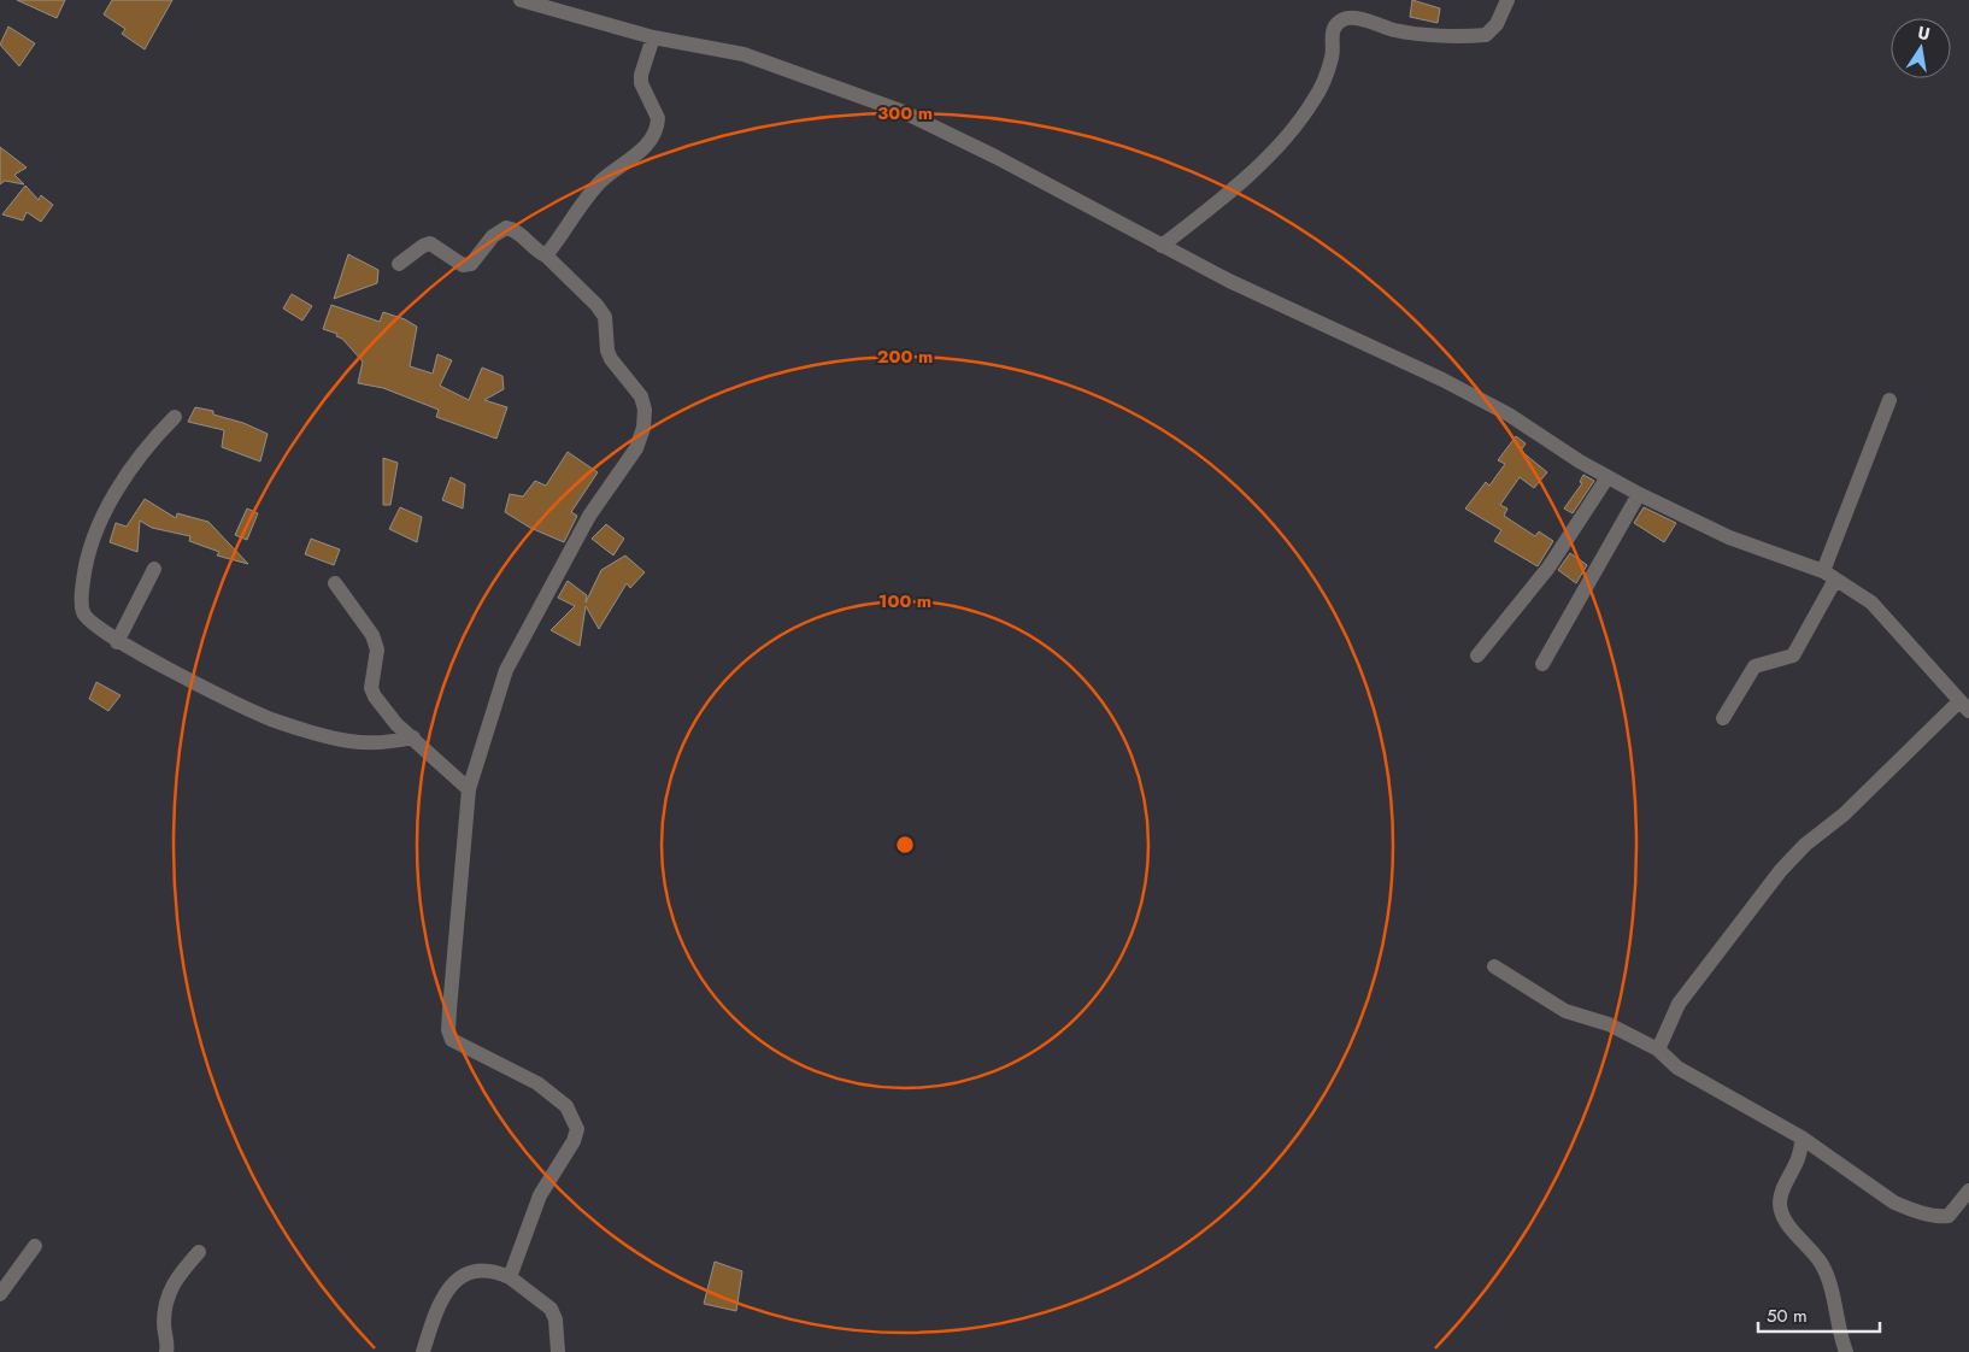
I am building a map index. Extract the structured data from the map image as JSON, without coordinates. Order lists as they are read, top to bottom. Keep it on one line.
{"scale_bar":"50 m","north":"top","rings":["300 m","200 m","100 m"]}
